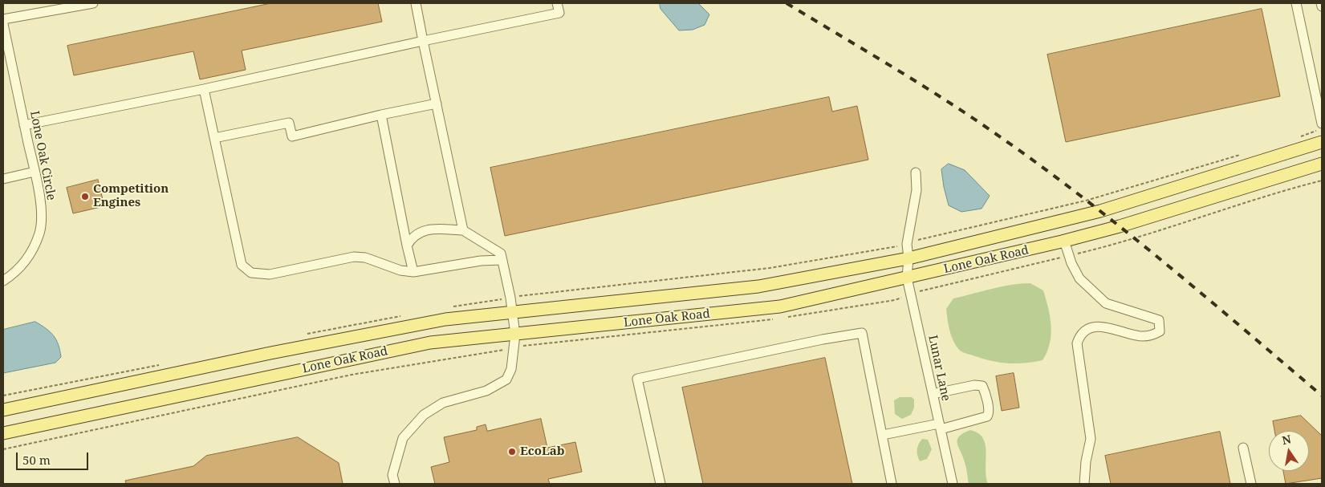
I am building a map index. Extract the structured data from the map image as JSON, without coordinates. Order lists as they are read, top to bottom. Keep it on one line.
{"streets":{"main road":["Lone Oak Road"],"street":["Lone Oak Circle","Lunar Lane"]},"crossings":[["Lone Oak Road","Lunar Lane"]],"places":["Competition Engines","EcoLab"],"scale_bar":"50 m","north":"top"}
